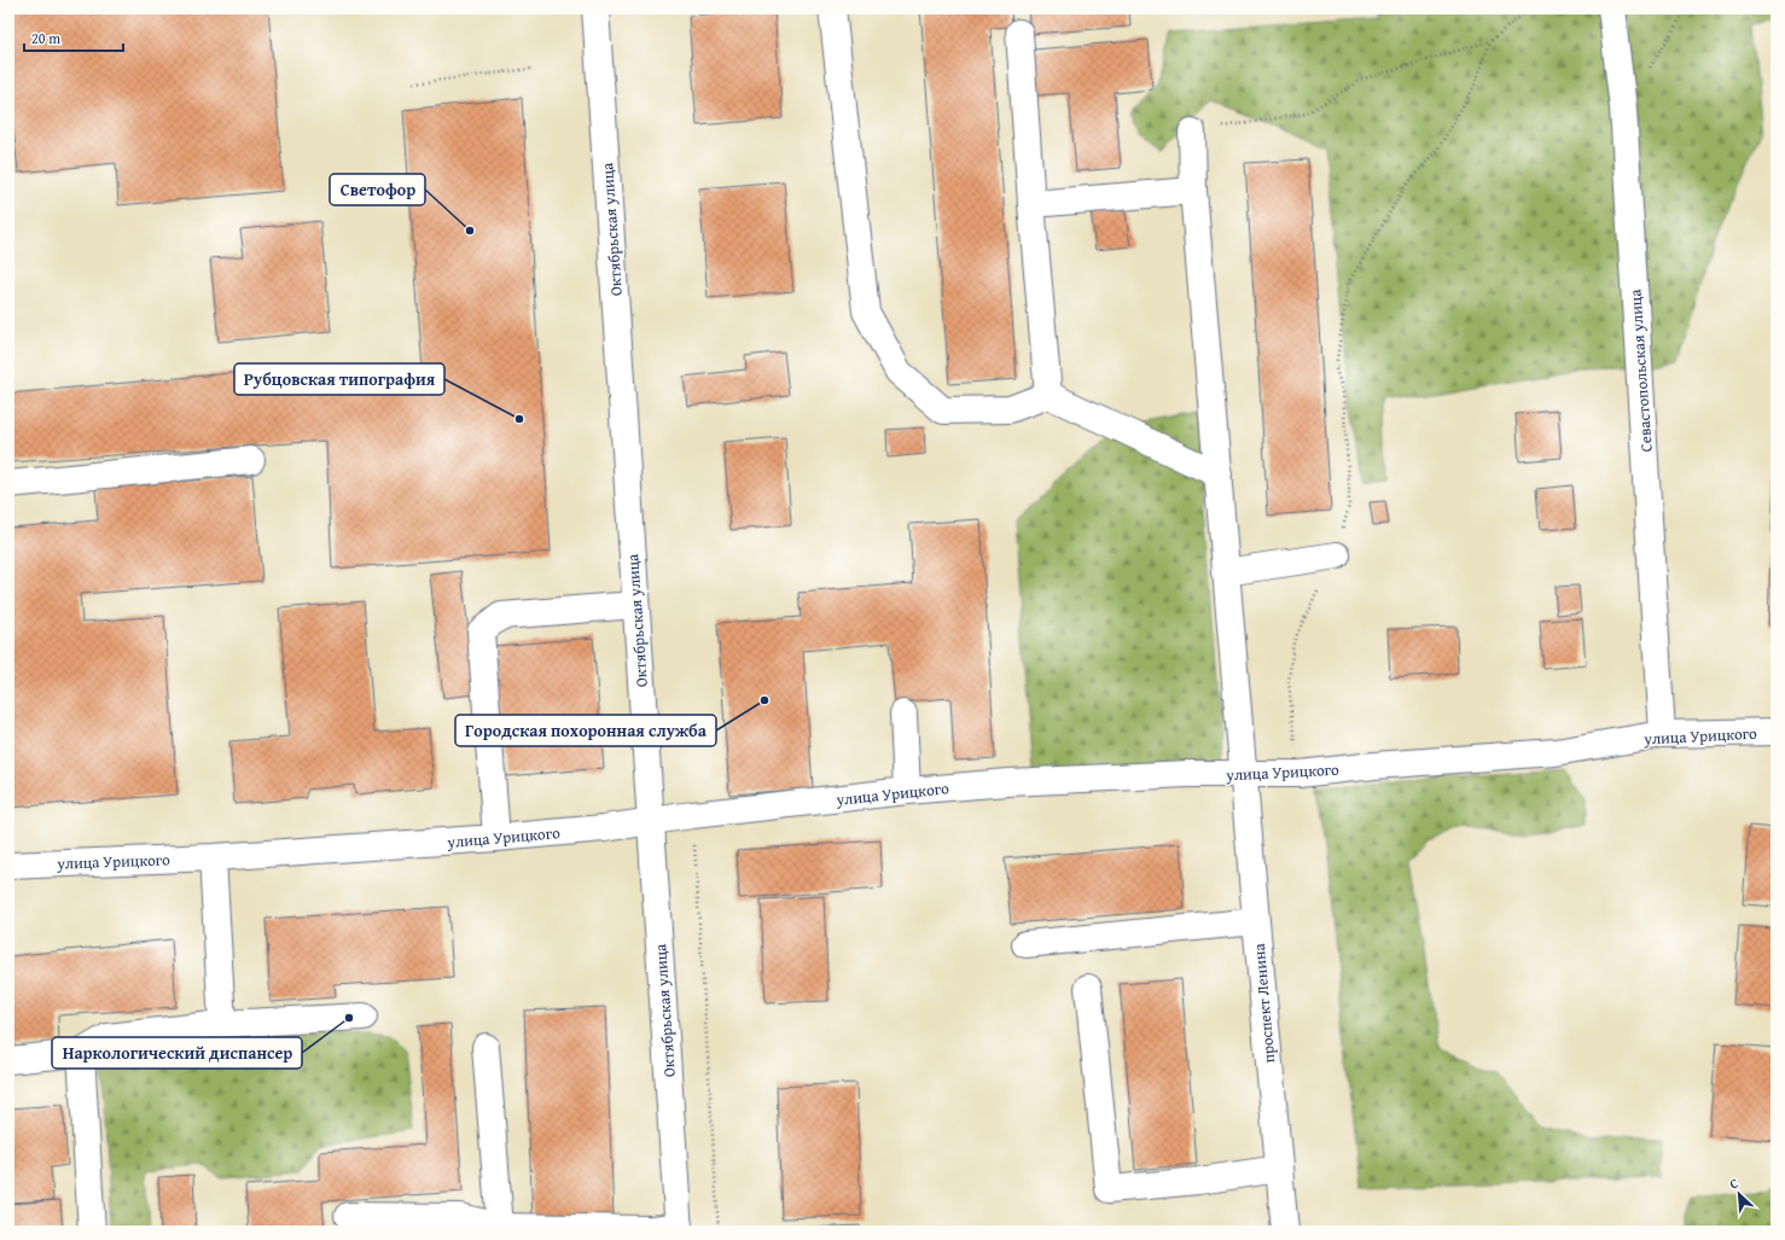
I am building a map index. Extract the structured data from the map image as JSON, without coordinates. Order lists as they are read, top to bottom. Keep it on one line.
{"streets":{"street":["Октябрьская улица","Севастопольская улица","улица Урицкого","проспект Ленина"]},"crossings":[["Октябрьская улица","улица Урицкого"],["Севастопольская улица","улица Урицкого"],["улица Урицкого","проспект Ленина"]],"places":["Светофор","Рубцовская типография","Городская похоронная служба","Наркологический диспансер"],"scale_bar":"20 m","north":"top left"}
